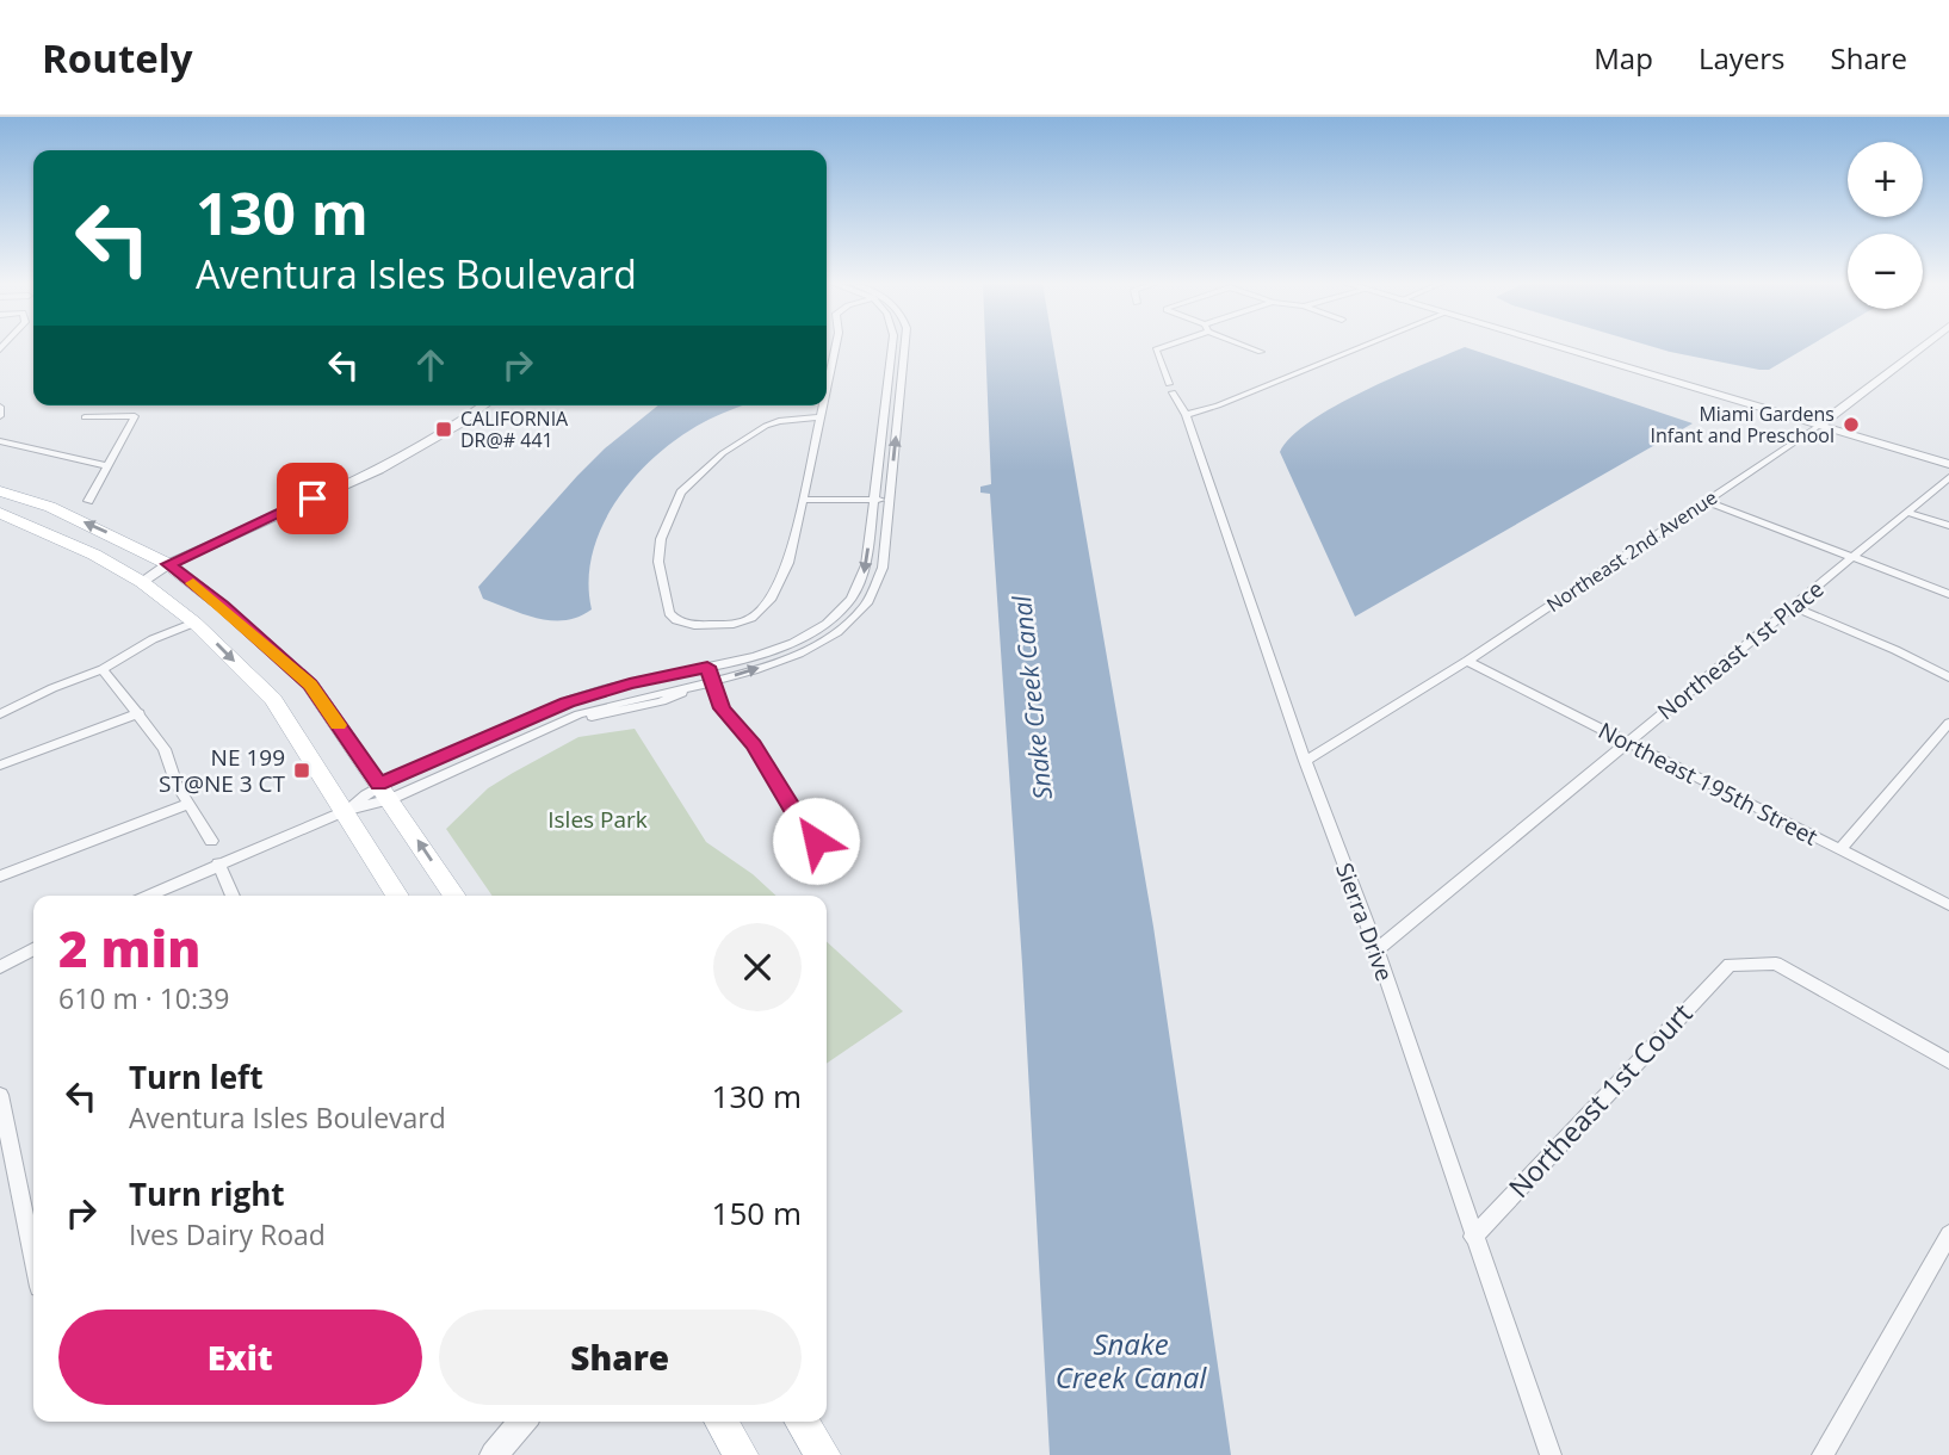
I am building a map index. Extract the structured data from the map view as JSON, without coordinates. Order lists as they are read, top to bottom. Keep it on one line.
{"streets":{"street":["Northeast 2nd Avenue","Northeast 1st Place","Northeast 195th Street","Sierra Drive","Northeast 1st Court"]},"crossings":[["Northeast 2nd Avenue","Northeast 195th Street"],["Northeast 2nd Avenue","Sierra Drive"],["Northeast 1st Place","Northeast 195th Street"],["Northeast 1st Place","Sierra Drive"],["Sierra Drive","Northeast 1st Court"]],"water":["Snake Creek Canal"],"parks":["Isles Park"],"places":{"other":["Miami Gardens Infant and Preschool"],"transit":["CALIFORNIA DR@# 441","NE 199 ST@NE 3 CT"]},"page":{"header":"Routely","nav":["Map","Layers","Share"],"map_buttons":["+","−"],"turn":["130 m","Aventura Isles Boulevard"],"heading":["2 min","610 m · 10:39"],"list":[{"name":"Turn left","note":"Aventura Isles Boulevard","value":"130 m"},{"name":"Turn right","note":"Ives Dairy Road","value":"150 m"}],"buttons":["Exit","Share"]}}
